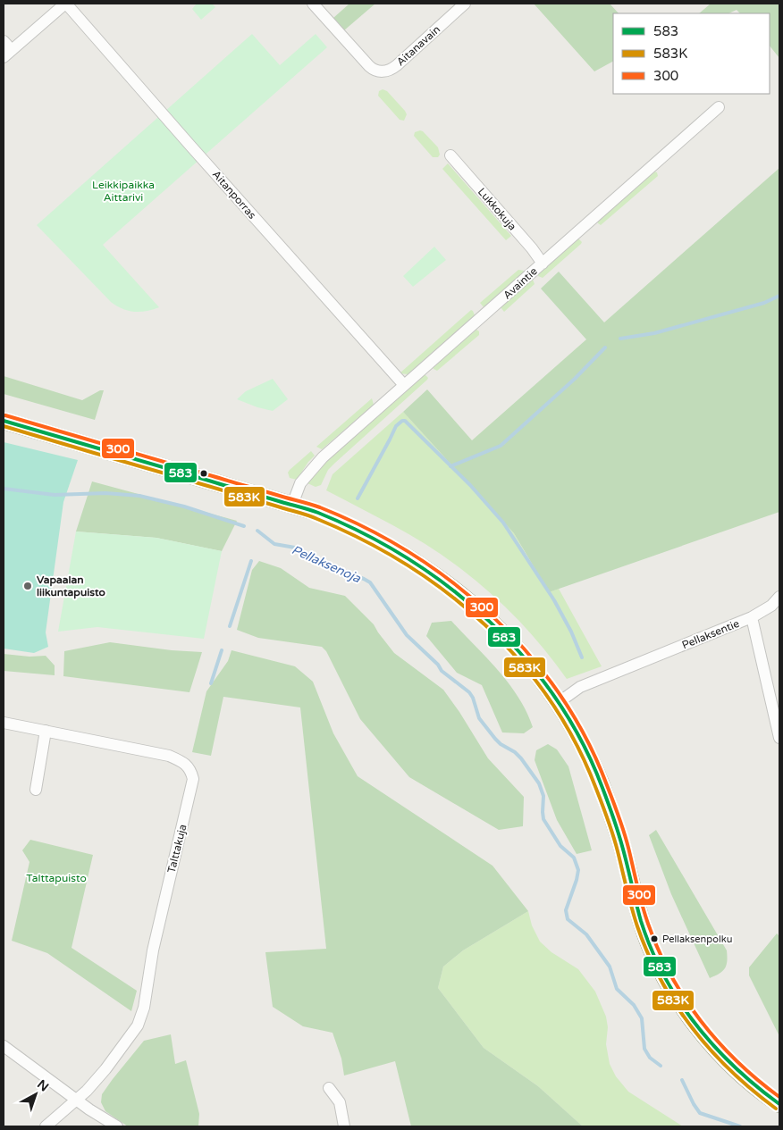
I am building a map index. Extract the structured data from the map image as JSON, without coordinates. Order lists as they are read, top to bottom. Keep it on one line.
{"streets":{"street":["Aitanavain","Aitanporras","Lukkokuja","Avaintie","Pellaksentie","Talttakuja"]},"crossings":[["Aitanporras","Avaintie"],["Lukkokuja","Avaintie"]],"water":["Pellaksenoja"],"parks":["Leikkipaikka Aittarivi","Talttapuisto"],"places":["Vapaalan liikuntapuisto","Pellaksenpolku"],"lines":["transit line 300","transit line 583","transit line 583K"],"legend":["583","583K","300"],"north":"top right"}
